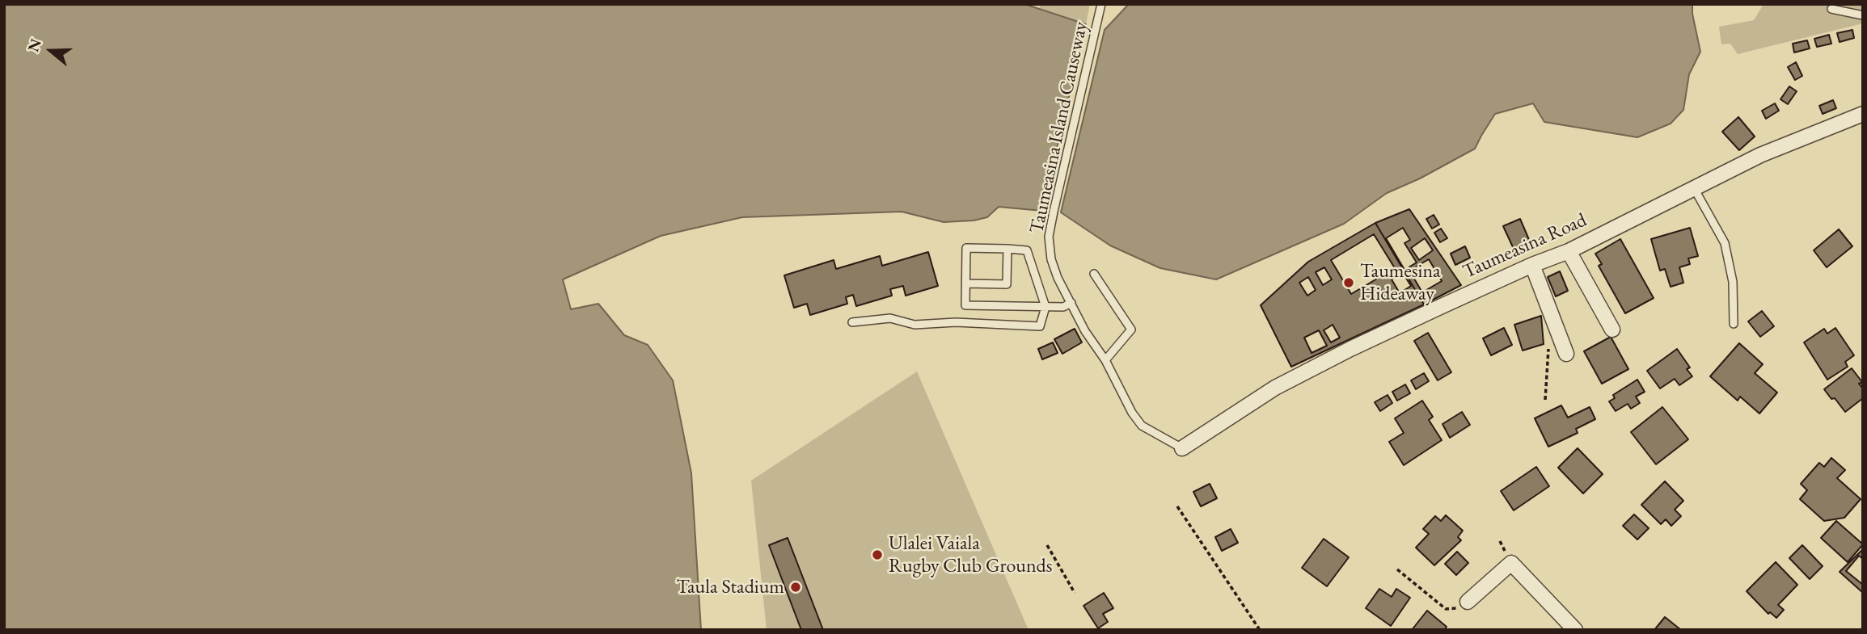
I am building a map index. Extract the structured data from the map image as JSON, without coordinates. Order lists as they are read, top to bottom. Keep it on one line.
{"streets":{"street":["Taumeasina Road"],"lane":["Taumeasina Island Causeway"]},"crossings":[["Taumeasina Island Causeway","Taumeasina Road"]],"places":["Taumesina Hideaway","Ulalei Vaiala Rugby Club Grounds","Taula Stadium"],"north":"left"}
